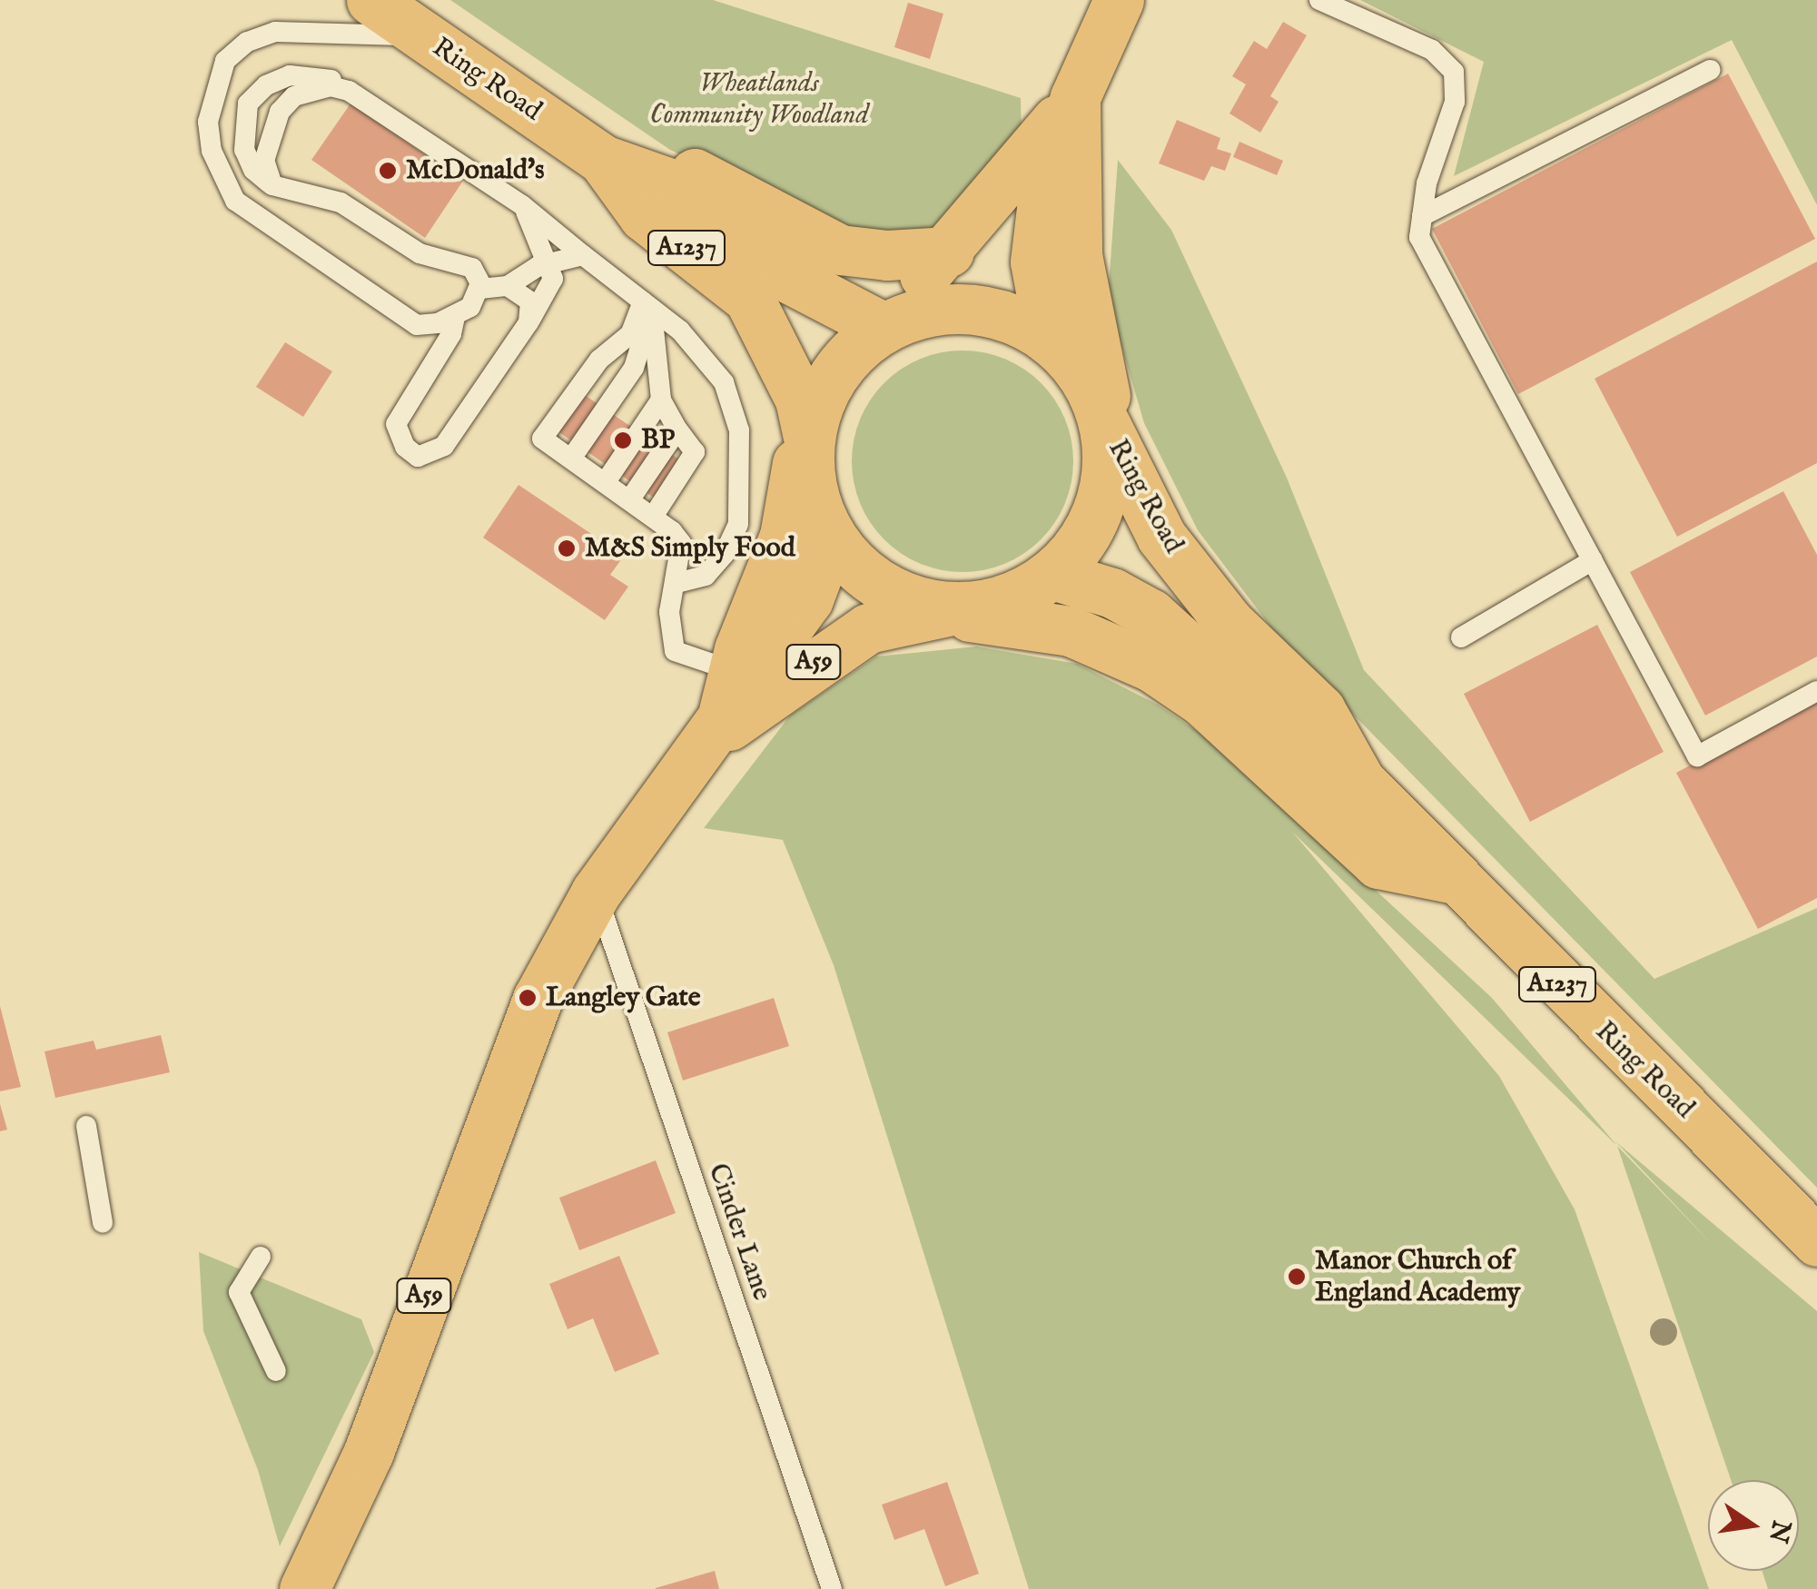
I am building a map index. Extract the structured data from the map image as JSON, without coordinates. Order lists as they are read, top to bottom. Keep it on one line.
{"streets":{"main road":["Ring Road","A1237","A59"],"lane":["Cinder Lane"]},"crossings":[["Ring Road","A59"],["A59","Cinder Lane"]],"parks":["Wheatlands Community Woodland"],"places":["McDonald's","BP","M&S Simply Food","Langley Gate","Manor Church of England Academy"],"north":"right"}
